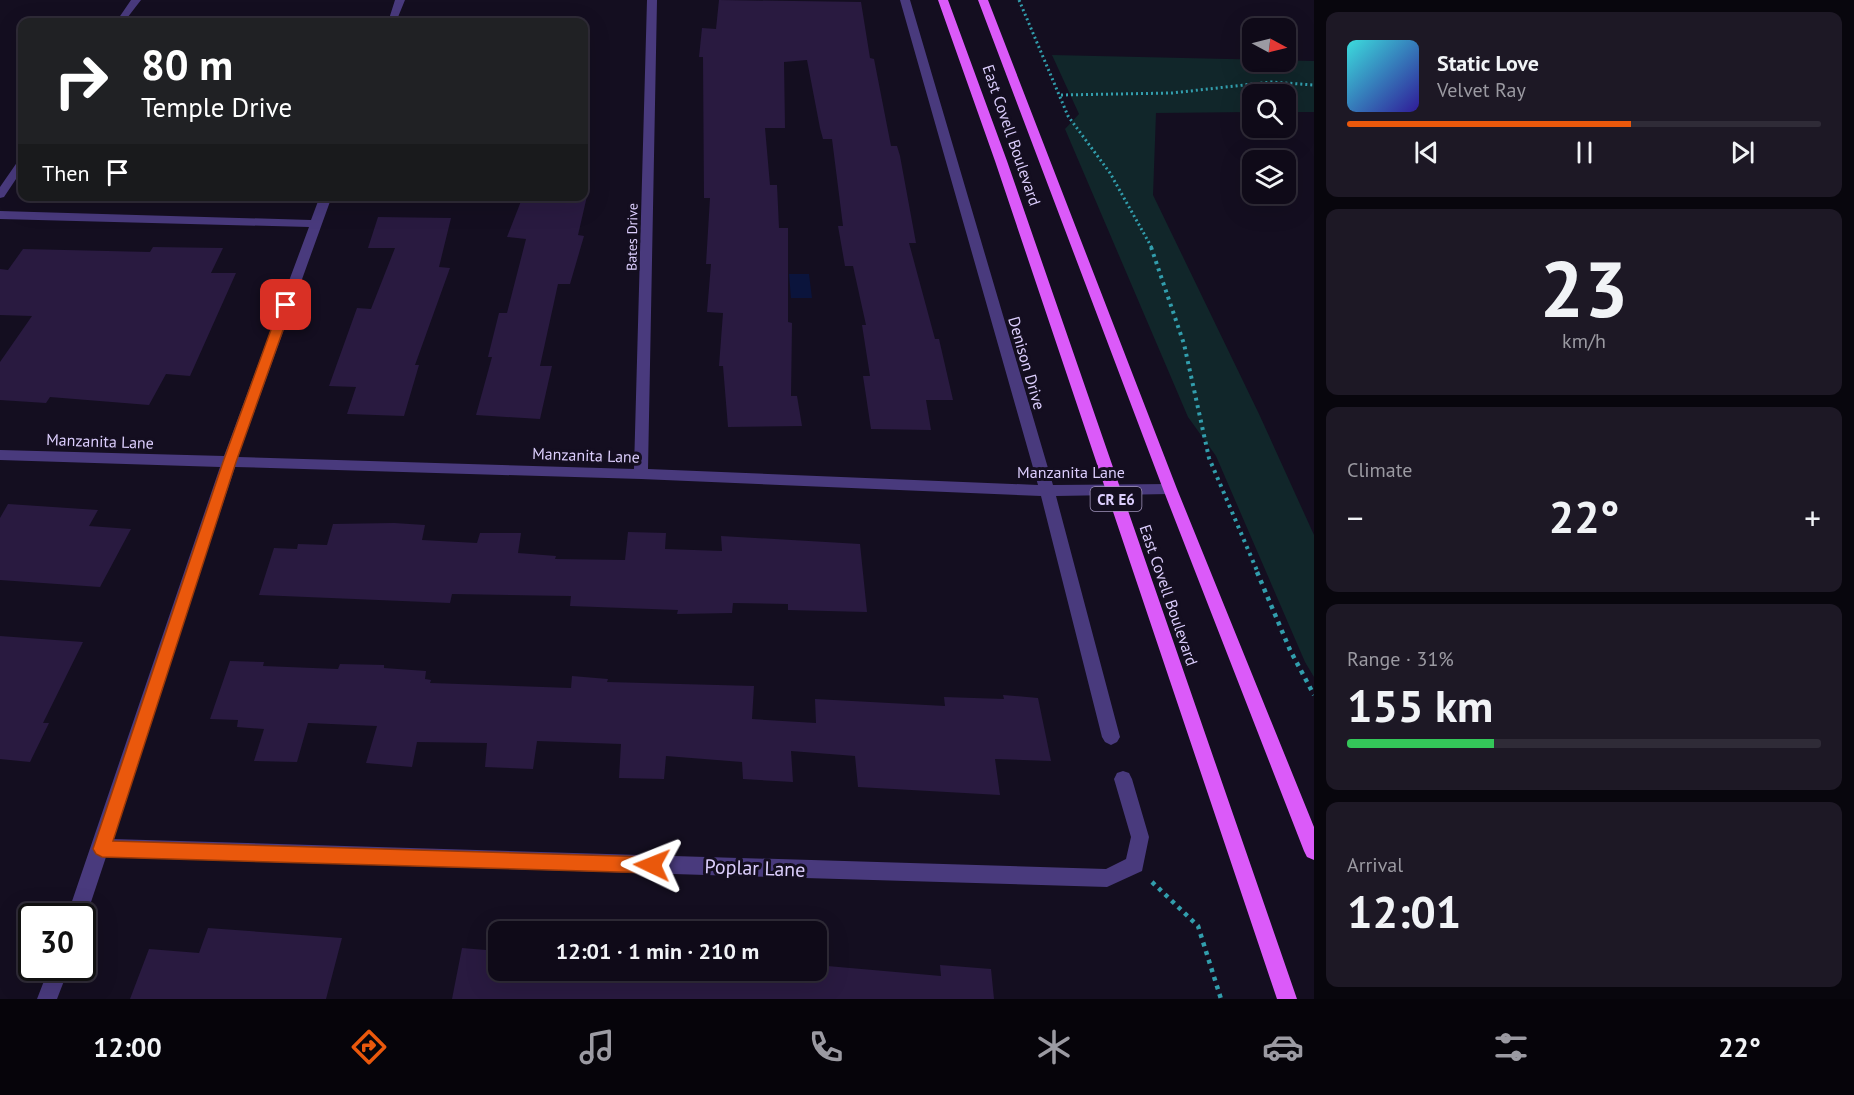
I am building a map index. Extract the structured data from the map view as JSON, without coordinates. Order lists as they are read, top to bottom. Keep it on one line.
{"streets":{"main road":["East Covell Boulevard","CR E6"],"street":["Bates Drive","Denison Drive","Manzanita Lane","Poplar Lane"]},"crossings":[["East Covell Boulevard","Manzanita Lane"],["Bates Drive","Manzanita Lane"],["Denison Drive","Manzanita Lane"]],"north":"right","page":{"turn":["80 m","Temple Drive"],"song":["Static Love","Velvet Ray"],"then":"Then","tile":[["23","km/h"],"Climate",["Range · 31%","155 km"],["Arrival","12:01"]],"heat":["−","22°","+"],"limit":"30","trip":"12:01 · 1 min · 210 m","tabs":["12:00","22°"]}}
